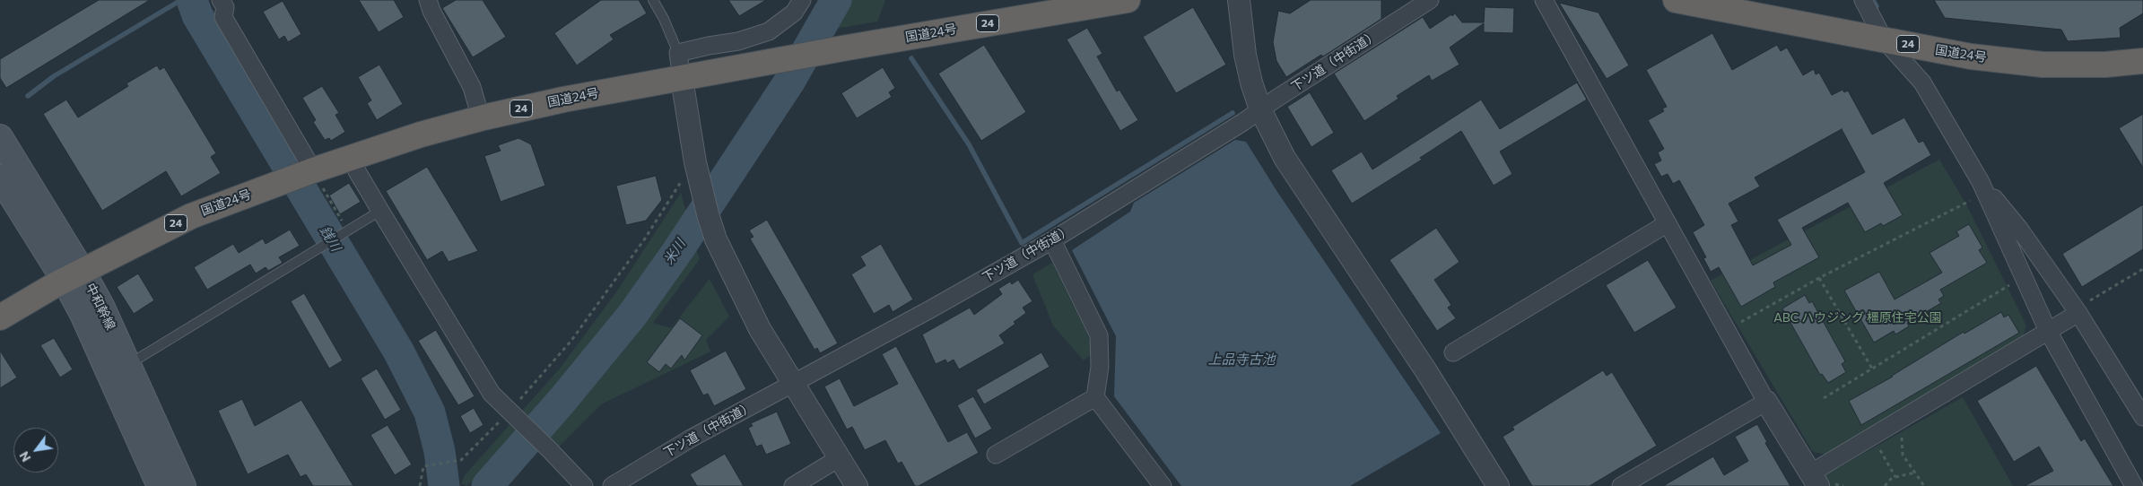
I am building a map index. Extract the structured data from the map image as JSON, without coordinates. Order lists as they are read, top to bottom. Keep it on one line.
{"streets":{"highway":["24","国道24号"],"main road":["中和幹線"],"street":["下ツ道（中街道）"]},"crossings":[["国道24号","中和幹線"]],"water":["銭川","米川","上品寺古池"],"parks":["ABC ハウジング 橿原住宅公園"],"north":"bottom left"}
